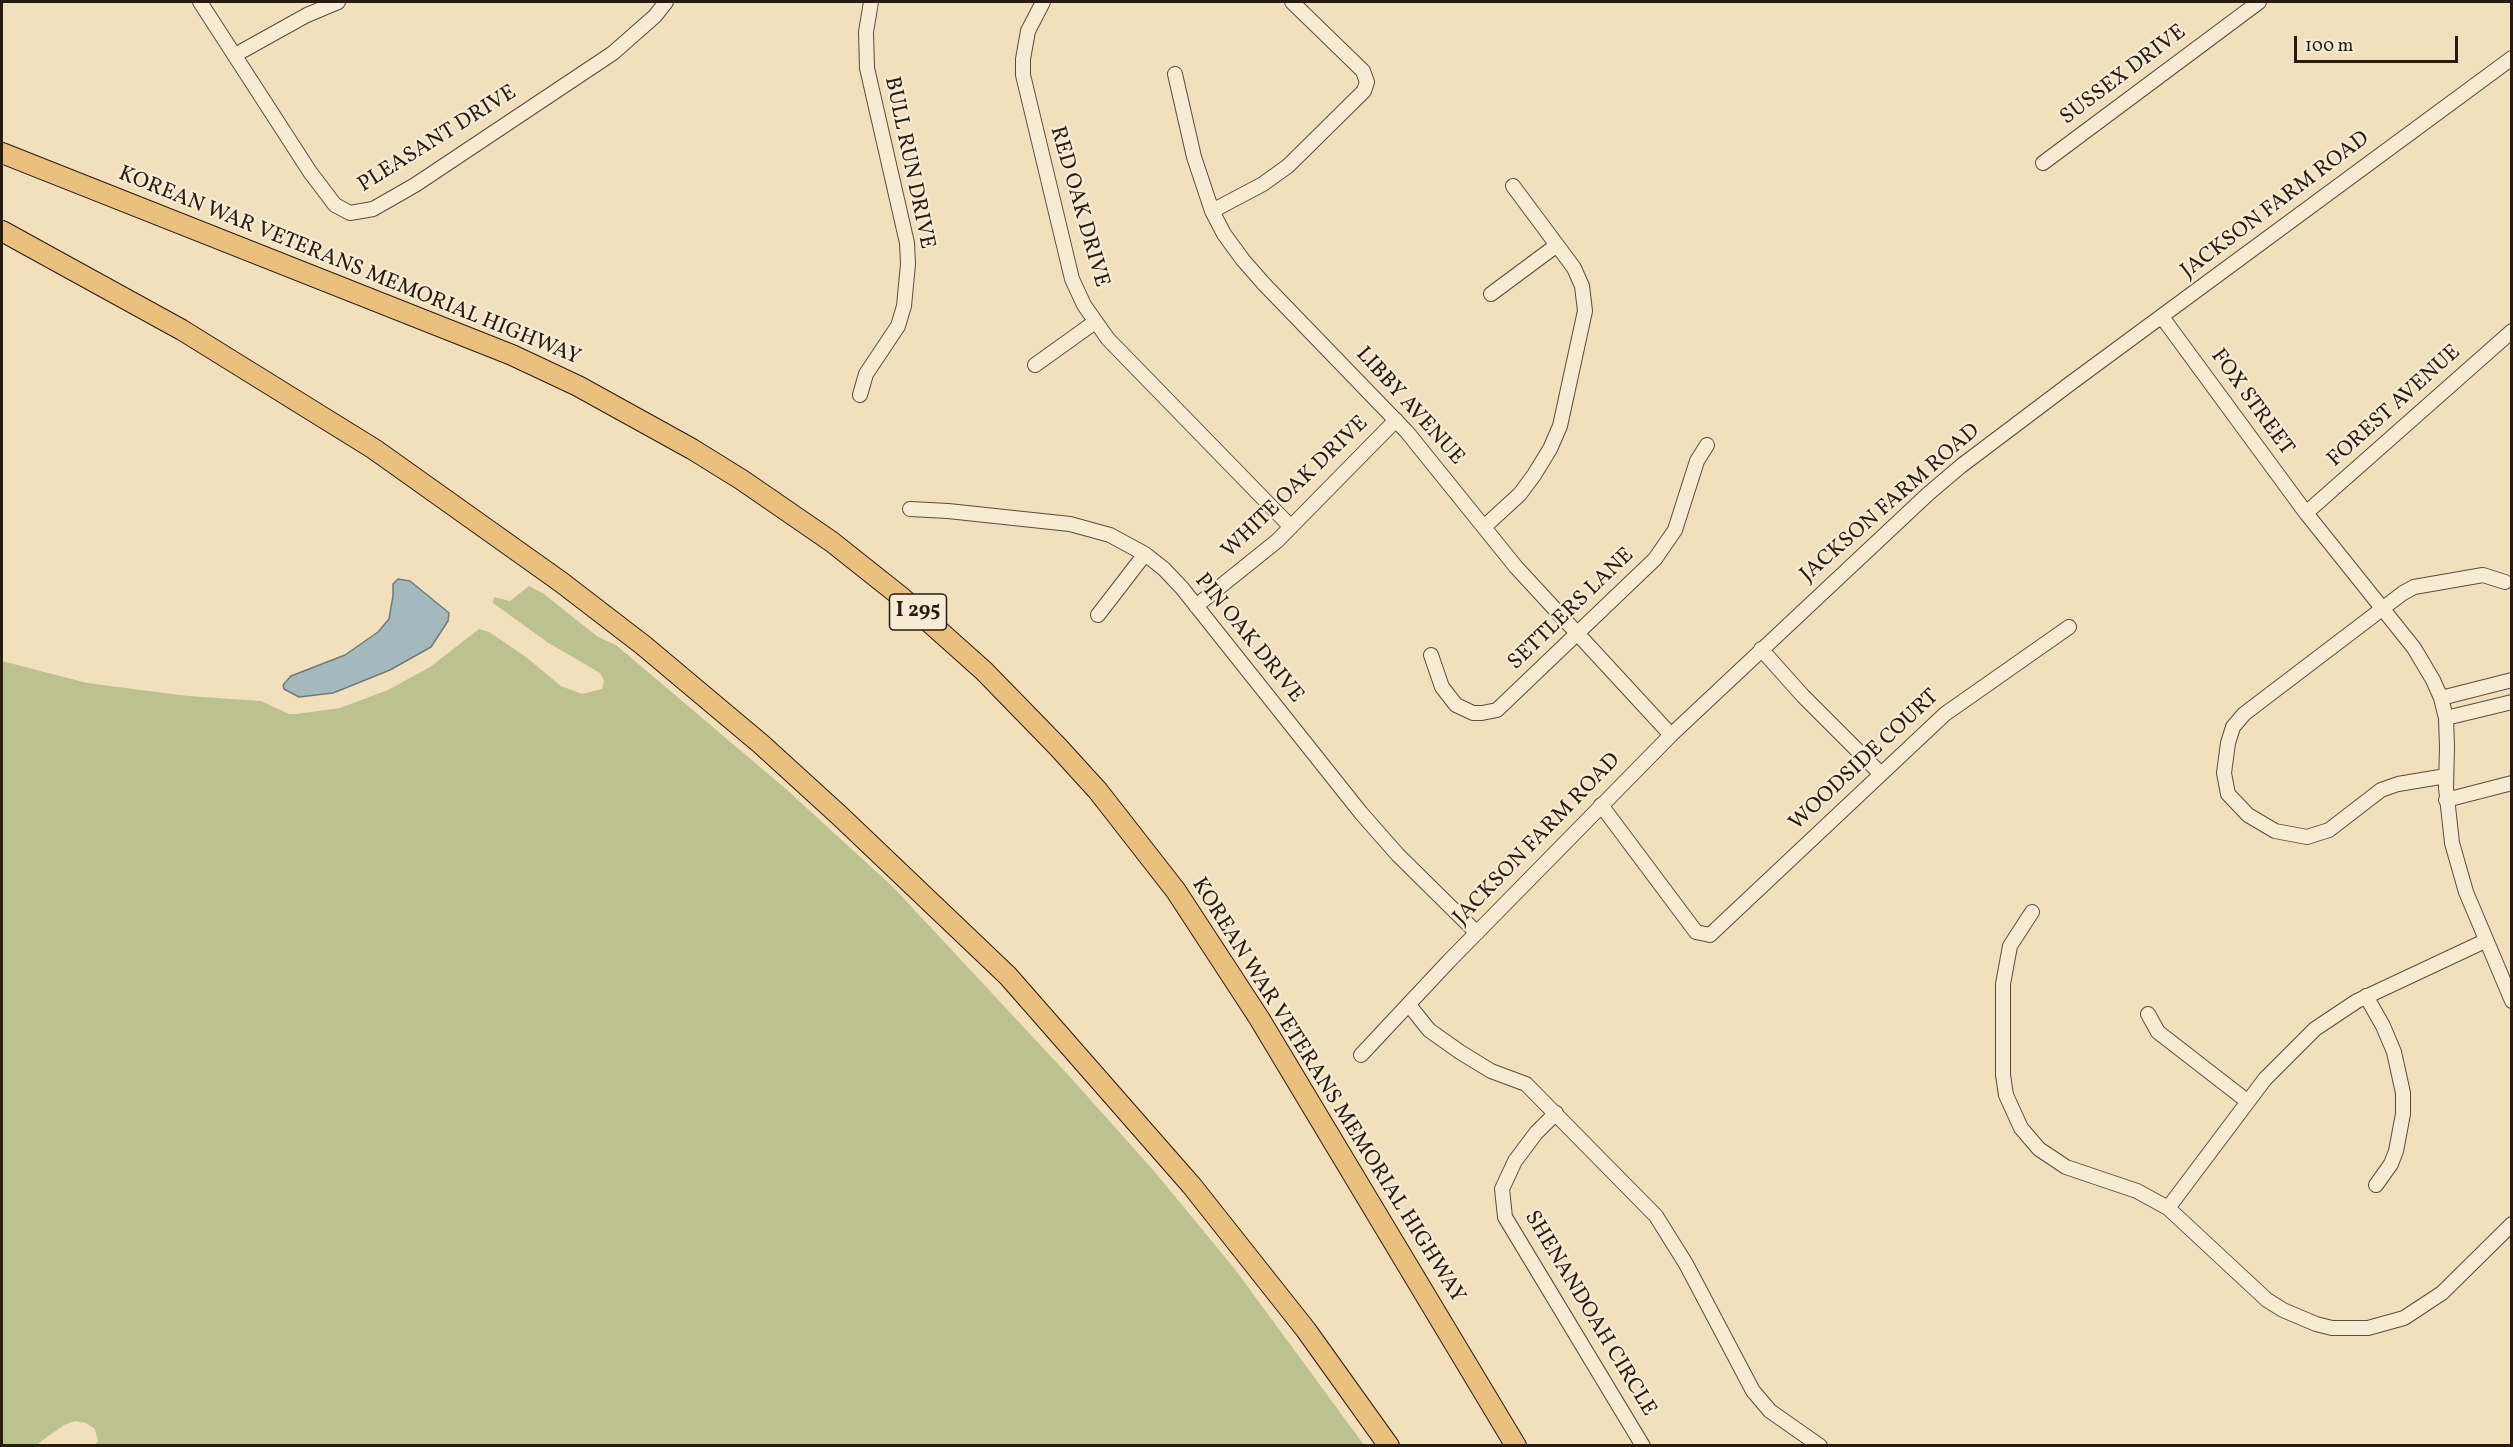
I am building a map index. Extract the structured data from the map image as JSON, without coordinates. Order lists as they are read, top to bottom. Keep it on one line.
{"streets":{"highway":["KOREAN WAR VETERANS MEMORIAL HIGHWAY","I 295"],"street":["SUSSEX DRIVE","PLEASANT DRIVE","BULL RUN DRIVE","JACKSON FARM ROAD","RED OAK DRIVE","FOX STREET","LIBBY AVENUE","FOREST AVENUE","WHITE OAK DRIVE","SETTLERS LANE","PIN OAK DRIVE","WOODSIDE COURT","SHENANDOAH CIRCLE"]},"crossings":[["JACKSON FARM ROAD","FOX STREET"],["JACKSON FARM ROAD","LIBBY AVENUE"],["JACKSON FARM ROAD","PIN OAK DRIVE"],["JACKSON FARM ROAD","WOODSIDE COURT"],["RED OAK DRIVE","WHITE OAK DRIVE"],["FOX STREET","FOREST AVENUE"],["LIBBY AVENUE","WHITE OAK DRIVE"],["LIBBY AVENUE","SETTLERS LANE"],["WHITE OAK DRIVE","PIN OAK DRIVE"]],"scale_bar":"100 m"}
